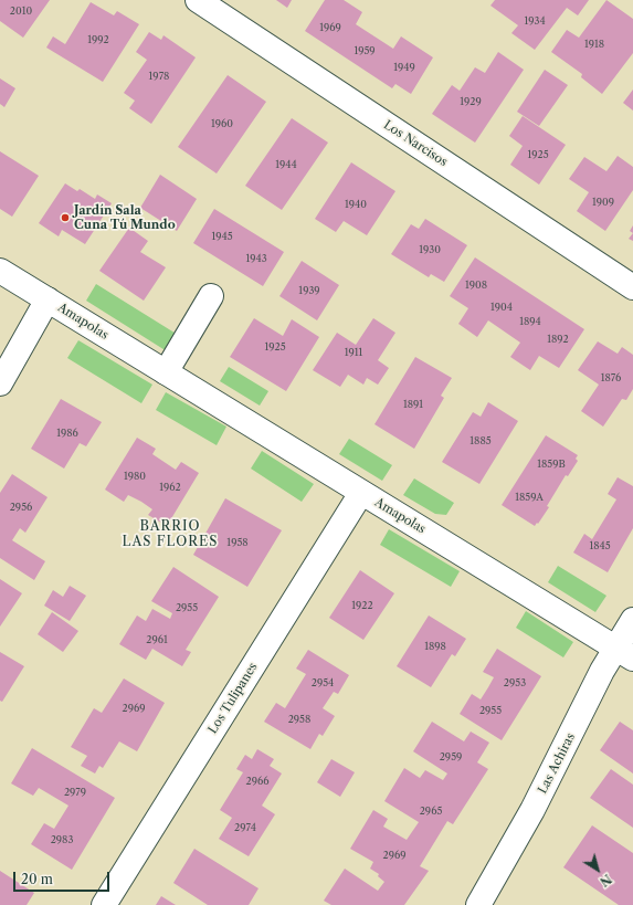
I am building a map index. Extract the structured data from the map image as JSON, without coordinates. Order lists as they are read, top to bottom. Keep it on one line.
{"streets":{"street":["Los Narcisos","Amapolas","Los Tulipanes","Las Achiras"]},"crossings":[["Amapolas","Los Tulipanes"],["Amapolas","Las Achiras"]],"districts":["BARRIO LAS FLORES"],"places":["Jardín Sala Cuna Tú Mundo"],"house_numbers":["2010","1934","1969","1992","1918","1959","1949","1978","1929","1960","1925","1944","1909","1940","1945","1930","1943","1908","1939","1904","1894","1892","1925","1911","1876","1891","1986","1885","1859B","1980","1962","1859A","2956","1958","1845","1922","2955","2961","1898","2954","2953","2969","2955","2958","2959","2966","2979","2965","2974","2983","2969"],"scale_bar":"20 m","north":"bottom right"}
